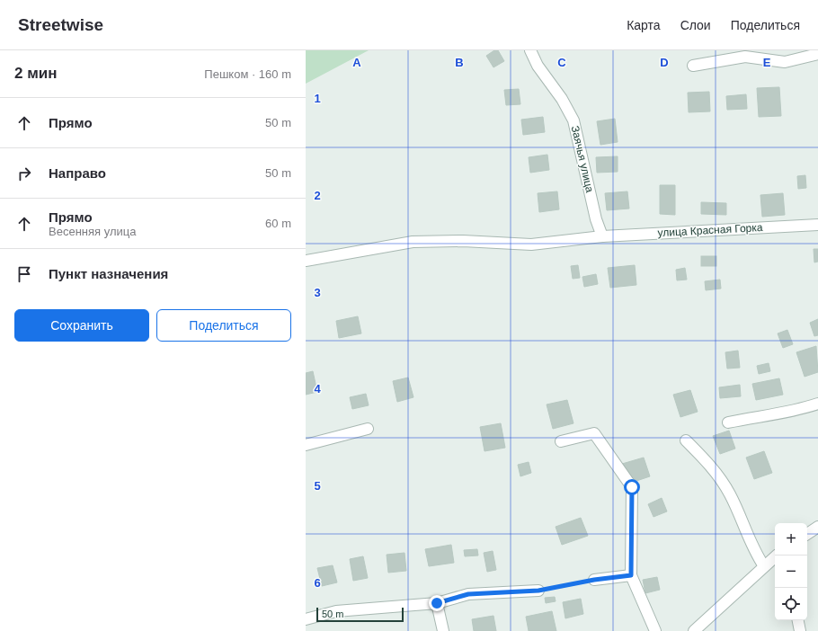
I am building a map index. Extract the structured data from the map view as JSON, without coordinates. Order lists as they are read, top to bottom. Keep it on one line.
{"streets":{"street":["Заячья улица","улица Красная Горка"]},"crossings":[["Заячья улица","улица Красная Горка"]],"scale_bar":"50 m","page":{"header":"Streetwise","nav":["Карта","Слои","Поделиться"],"heading":["2 мин","Пешком · 160 m"],"list":[["Прямо","50 m"],["Направо","50 m"],["Прямо","Весенняя улица","60 m"],"Пункт назначения"],"buttons":["Сохранить","Поделиться"],"map_buttons":["+","−"],"scale":"50 m"},"grid":{"columns":["A","B","C","D","E"],"rows":["1","2","3","4","5","6"]}}
